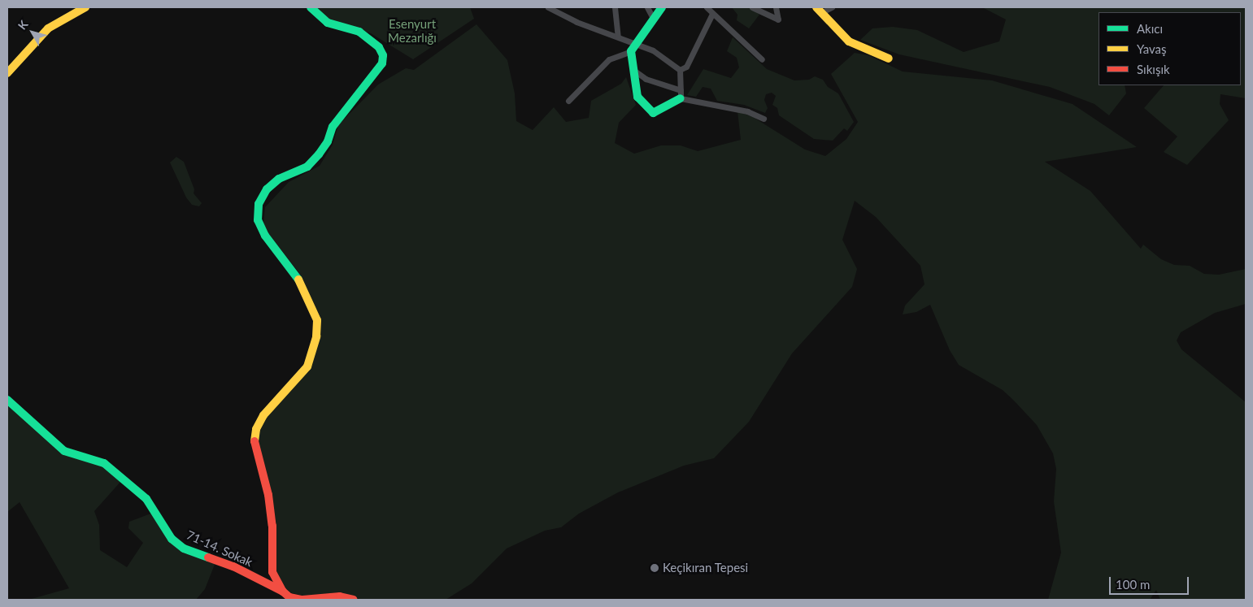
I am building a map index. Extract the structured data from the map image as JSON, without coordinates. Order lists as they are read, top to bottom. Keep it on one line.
{"streets":{"street":["71-14. Sokak"]},"parks":["Esenyurt Mezarlığı"],"places":["Keçikıran Tepesi"],"legend":["Akıcı","Yavaş","Sıkışık"],"scale_bar":"100 m","north":"top left"}
